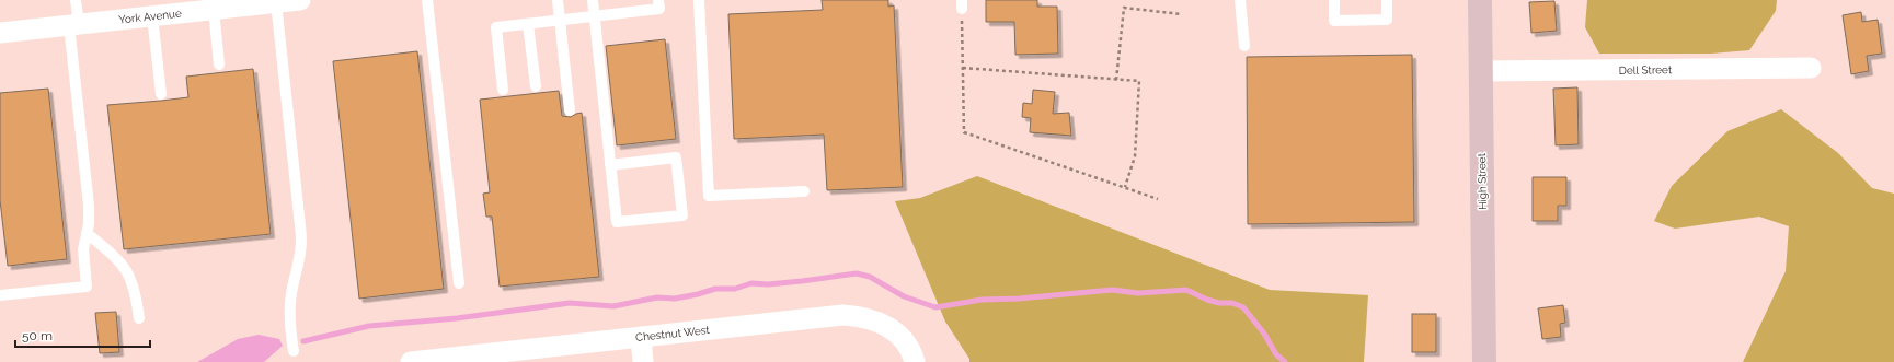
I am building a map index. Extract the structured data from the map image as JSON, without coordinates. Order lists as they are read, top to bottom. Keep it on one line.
{"streets":{"main road":["High Street"],"street":["York Avenue","Dell Street","Chestnut West"]},"crossings":[["Dell Street","High Street"]],"scale_bar":"50 m"}
